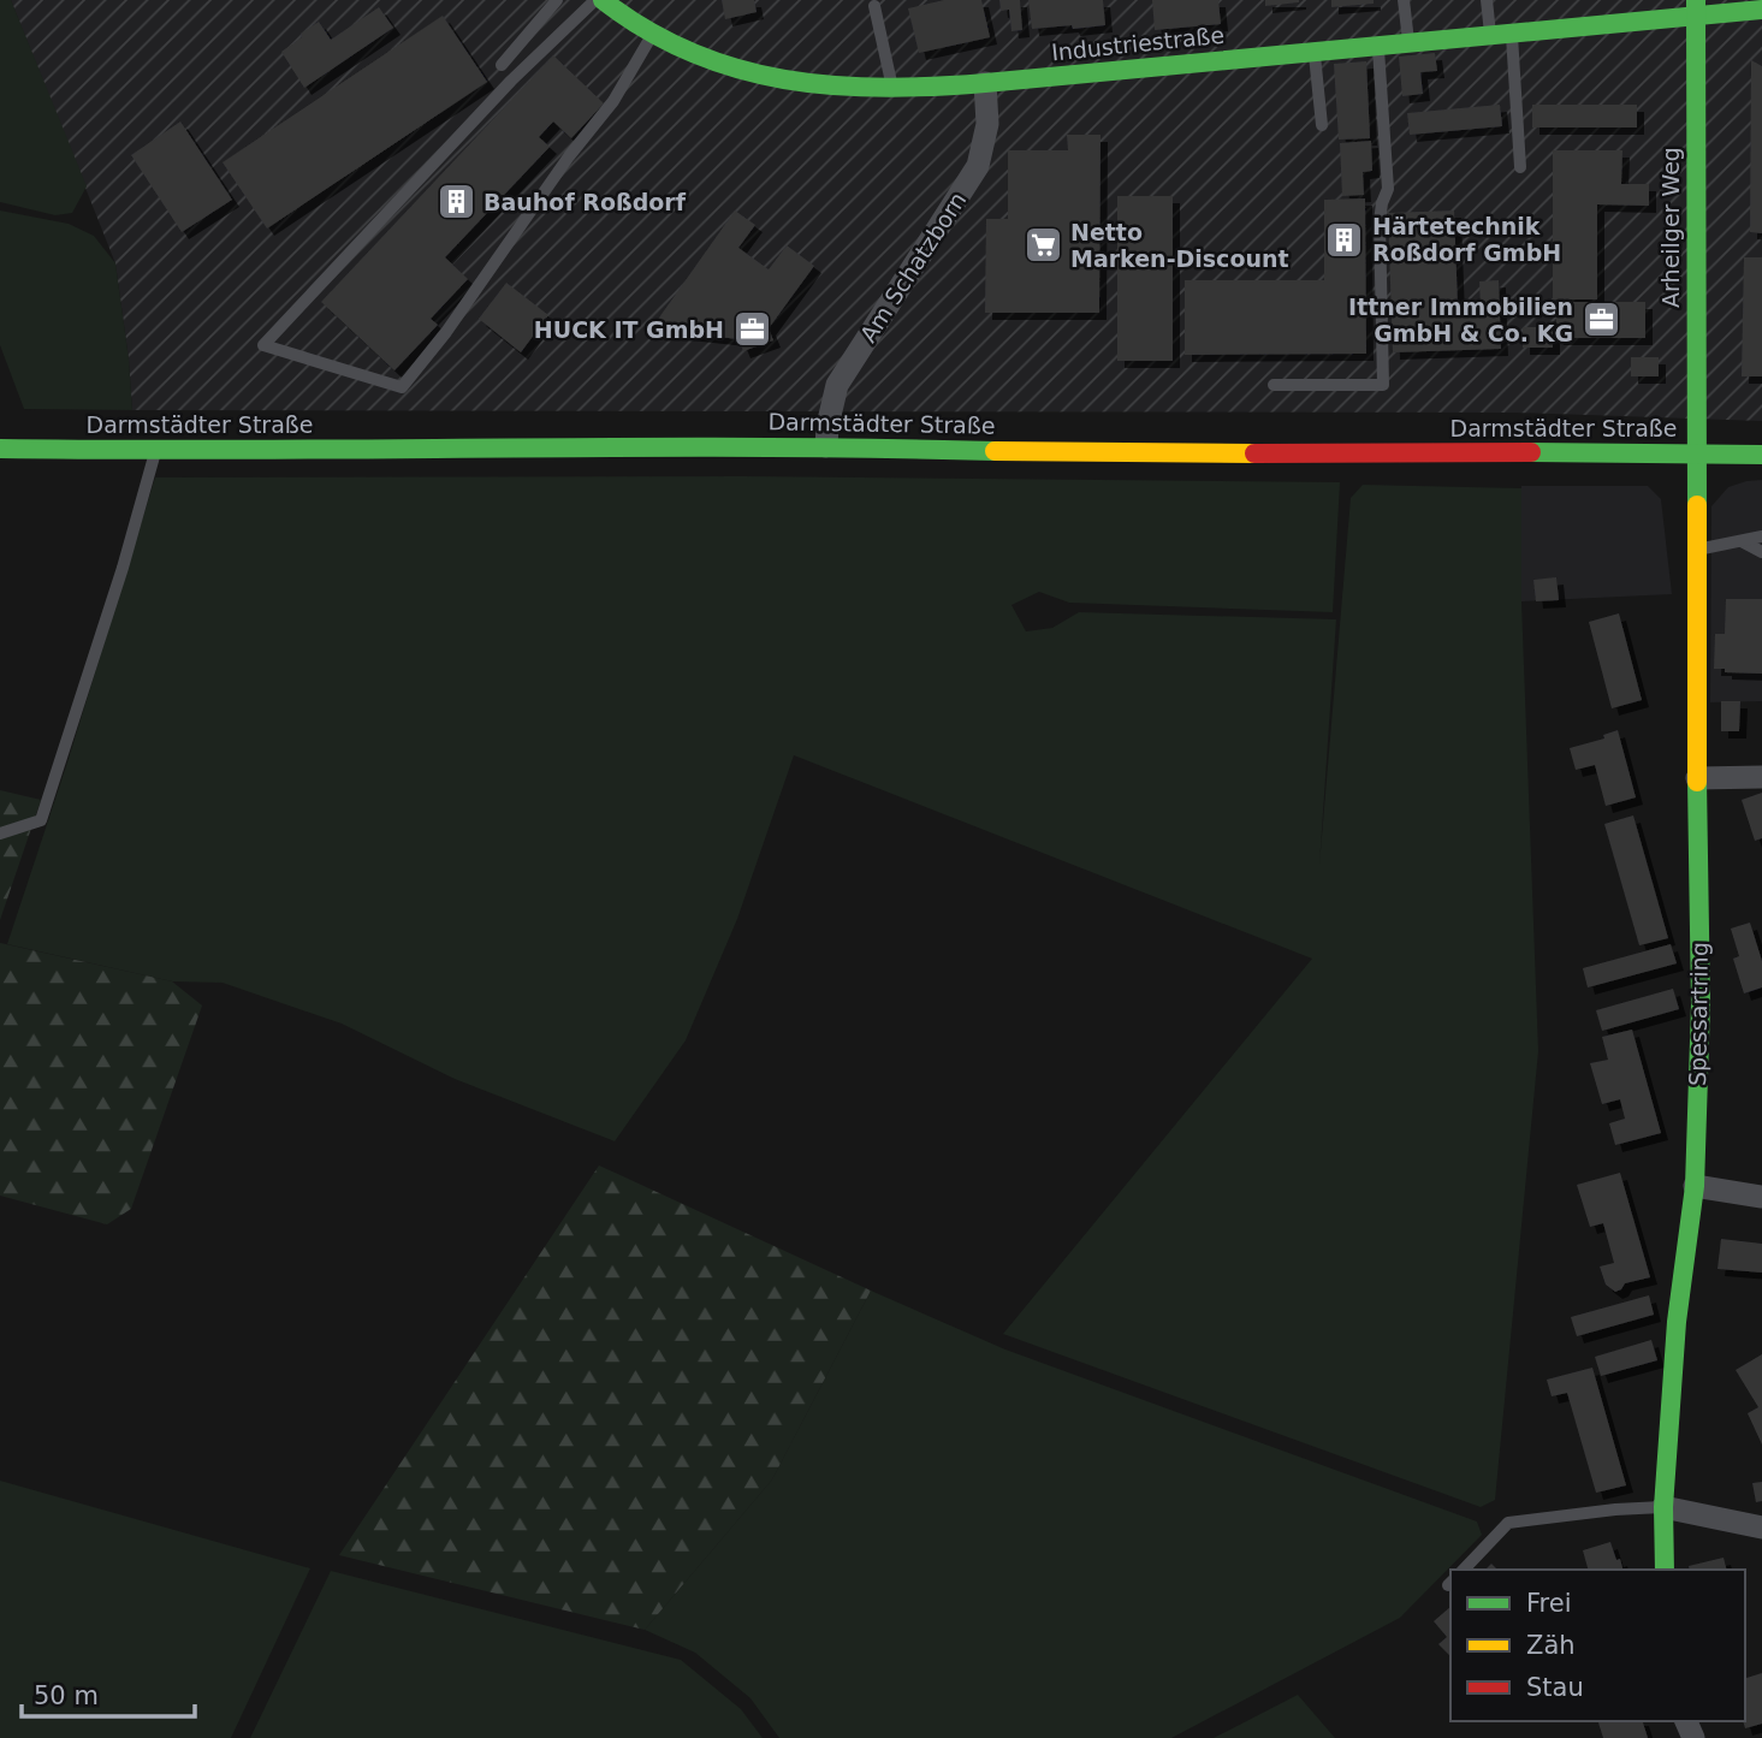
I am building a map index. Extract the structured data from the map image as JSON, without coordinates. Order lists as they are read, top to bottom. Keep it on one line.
{"streets":{"street":["Industriestraße","Arheilger Weg","Am Schatzborn","Darmstädter Straße","Spessartring"]},"crossings":[["Industriestraße","Arheilger Weg"],["Industriestraße","Am Schatzborn"],["Arheilger Weg","Darmstädter Straße"],["Arheilger Weg","Spessartring"],["Am Schatzborn","Darmstädter Straße"],["Darmstädter Straße","Spessartring"]],"places":{"building":["Bauhof Roßdorf","Härtetechnik Roßdorf GmbH"],"supermarket":["Netto Marken-Discount"],"office":["Ittner Immobilien GmbH & Co. KG","HUCK IT GmbH"]},"legend":["Frei","Zäh","Stau"],"scale_bar":"50 m"}
